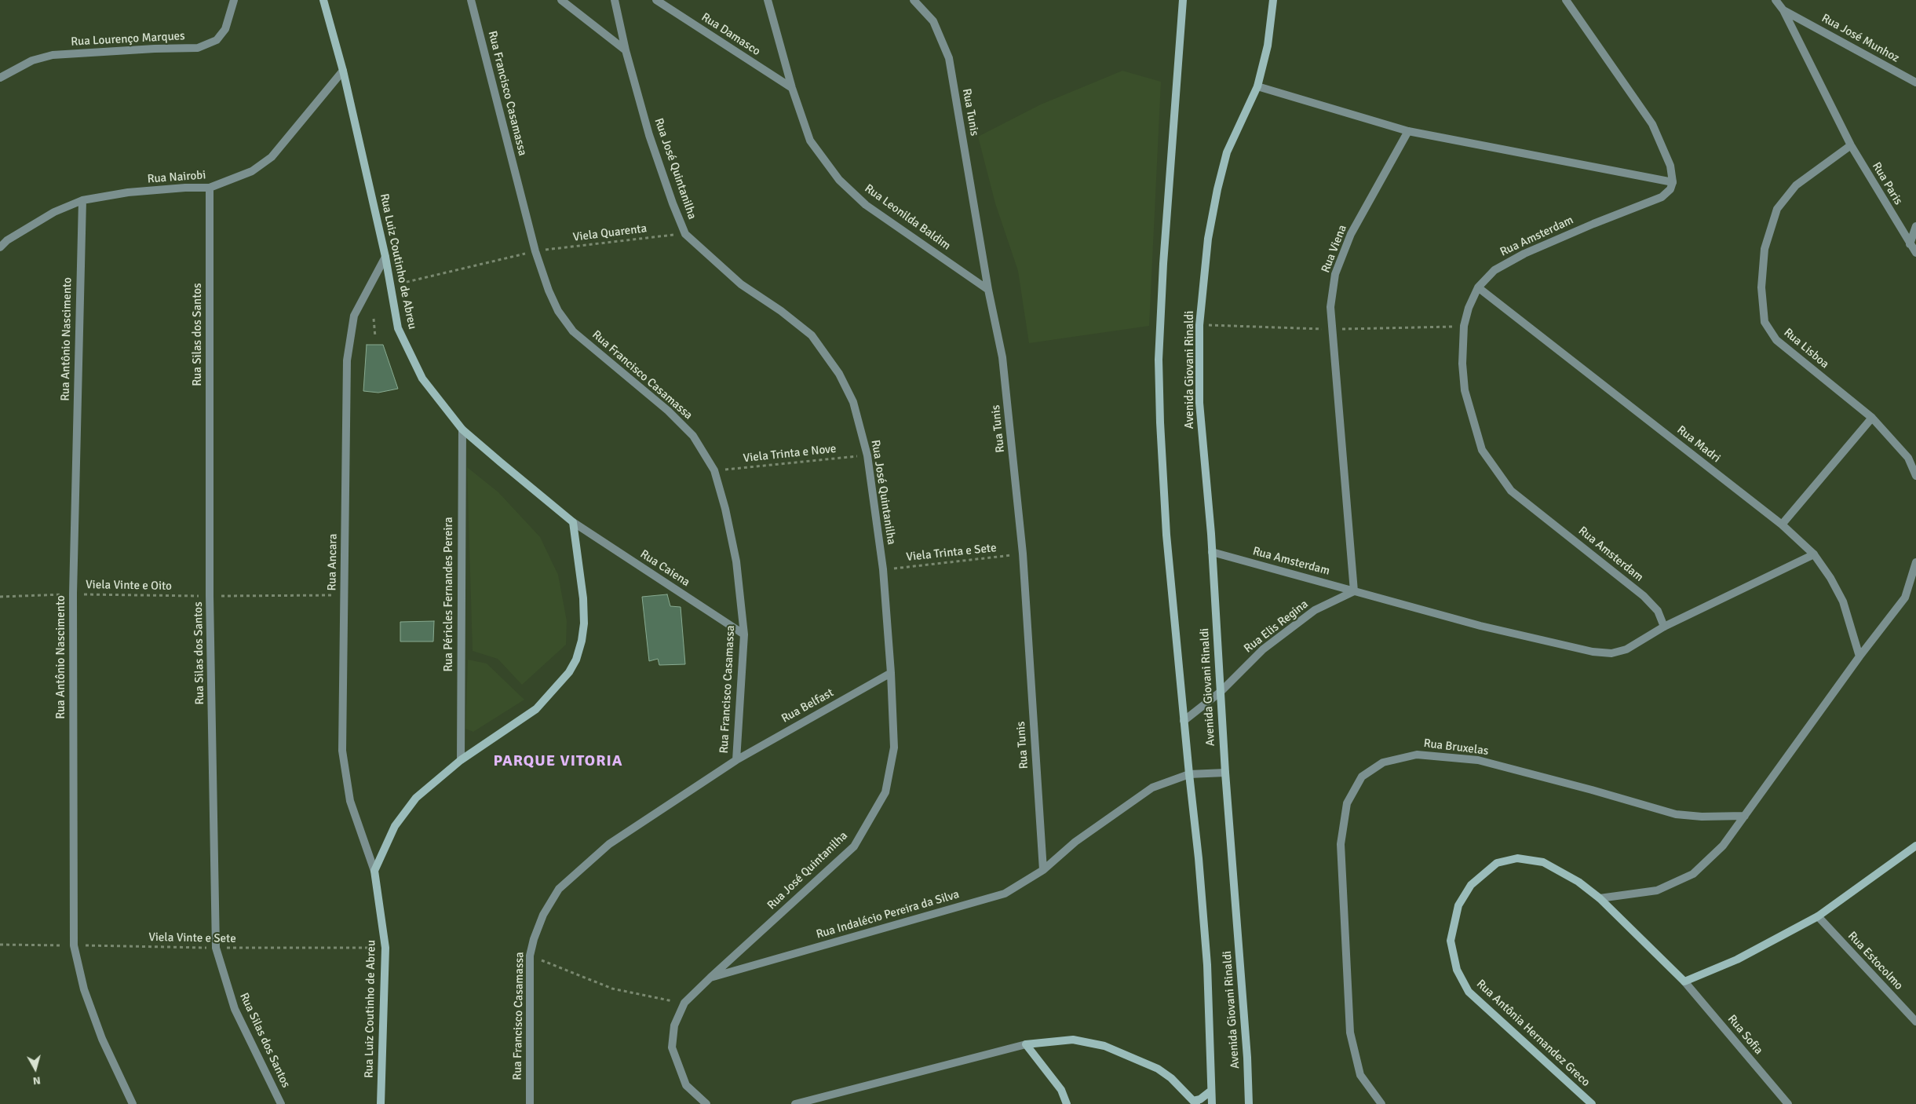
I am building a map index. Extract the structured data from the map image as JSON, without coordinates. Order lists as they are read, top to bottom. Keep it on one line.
{"streets":{"street":["Rua Damasco","Rua José Munhoz","Rua Lourenço Marques","Rua Francisco Casamassa","Rua Tunis","Rua José Quintanilha","Rua Nairobi","Rua Paris","Rua Leonilda Baldim","Rua Amsterdam","Rua Viena","Rua Luiz Coutinho de Abreu","Rua Silas dos Santos","Rua Antônio Nascimento","Rua Lisboa","Avenida Giovani Rinaldi","Rua Madri","Rua Ancara","Rua Caiena","Rua Péricles Fernandes Pereira","Rua Elis Regina","Rua Belfast","Rua Bruxelas","Rua Indalécio Pereira da Silva","Rua Estocolmo","Rua Antônia Hernandez Greco","Rua Sofia"],"path":["Viela Quarenta","Viela Trinta e Nove","Viela Trinta e Sete","Viela Vinte e Oito","Viela Vinte e Sete"]},"crossings":[["Rua Damasco","Rua Leonilda Baldim"],["Rua José Munhoz","Rua Paris"],["Rua Francisco Casamassa","Viela Quarenta"],["Rua Francisco Casamassa","Viela Trinta e Nove"],["Rua Francisco Casamassa","Rua Caiena"],["Rua Francisco Casamassa","Rua Belfast"],["Rua Tunis","Rua Leonilda Baldim"],["Rua Tunis","Viela Trinta e Sete"],["Rua Tunis","Rua Indalécio Pereira da Silva"],["Rua José Quintanilha","Viela Quarenta"],["Rua José Quintanilha","Viela Trinta e Nove"],["Rua José Quintanilha","Viela Trinta e Sete"],["Rua José Quintanilha","Rua Belfast"],["Rua José Quintanilha","Rua Indalécio Pereira da Silva"],["Rua Nairobi","Rua Luiz Coutinho de Abreu"],["Rua Nairobi","Rua Silas dos Santos"],["Rua Nairobi","Rua Antônio Nascimento"],["Rua Paris","Rua Lisboa"],["Viela Quarenta","Rua Luiz Coutinho de Abreu"],["Rua Amsterdam","Rua Viena"],["Rua Amsterdam","Avenida Giovani Rinaldi"],["Rua Amsterdam","Rua Madri"],["Rua Amsterdam","Rua Elis Regina"],["Rua Viena","Rua Elis Regina"],["Rua Luiz Coutinho de Abreu","Rua Ancara"],["Rua Luiz Coutinho de Abreu","Rua Caiena"],["Rua Luiz Coutinho de Abreu","Rua Péricles Fernandes Pereira"],["Rua Luiz Coutinho de Abreu","Viela Vinte e Sete"],["Rua Silas dos Santos","Viela Vinte e Oito"],["Rua Silas dos Santos","Viela Vinte e Sete"],["Rua Antônio Nascimento","Viela Vinte e Oito"],["Rua Antônio Nascimento","Viela Vinte e Sete"],["Avenida Giovani Rinaldi","Rua Elis Regina"],["Avenida Giovani Rinaldi","Rua Indalécio Pereira da Silva"],["Rua Ancara","Viela Vinte e Oito"],["Rua Antônia Hernandez Greco","Rua Sofia"]],"districts":["PARQUE VITORIA"],"north":"bottom"}
